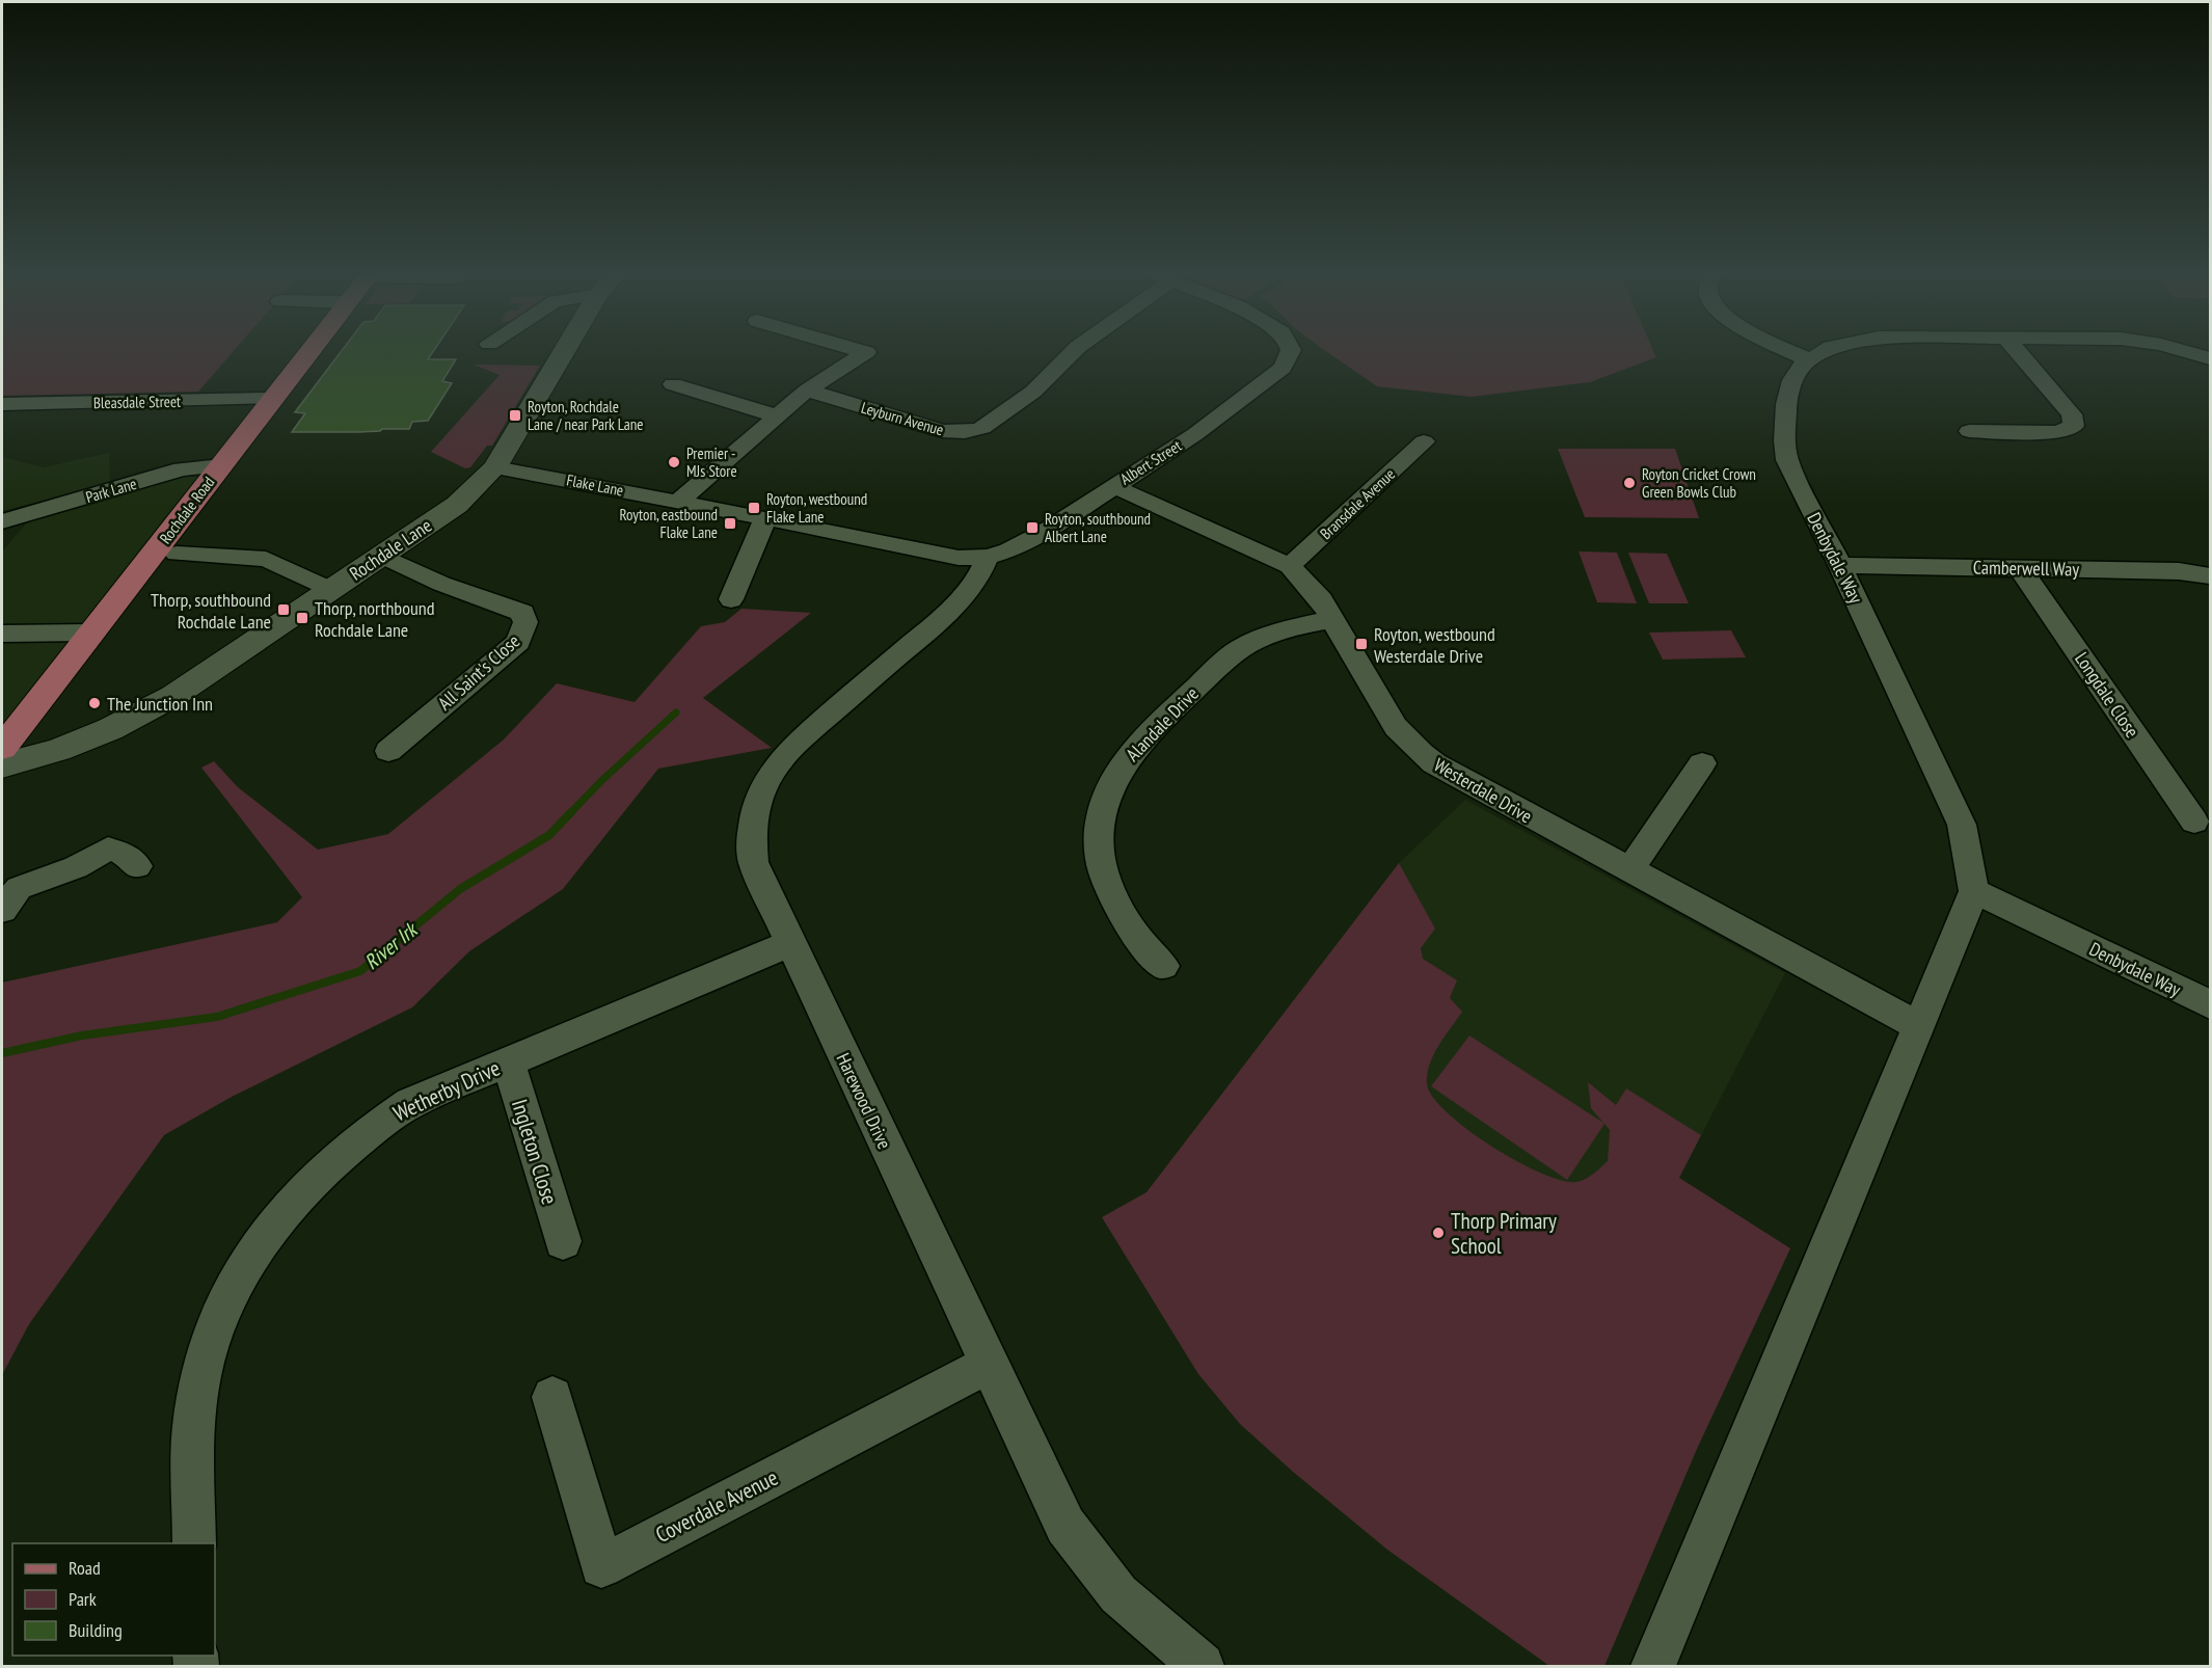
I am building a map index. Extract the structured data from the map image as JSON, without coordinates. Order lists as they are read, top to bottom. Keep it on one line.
{"streets":{"main road":["Rochdale Road"],"street":["Bleasdale Street","Leyburn Avenue","Albert Street","Flake Lane","Park Lane","Bransdale Avenue","Rochdale Lane","Denbydale Way","Camberwell Way","All Saint's Close","Longdale Close","Alandale Drive","Westerdale Drive","Wetherby Drive","Harewood Drive","Ingleton Close","Coverdale Avenue"]},"crossings":[["Bleasdale Street","Rochdale Road"],["Albert Street","Flake Lane"],["Albert Street","Westerdale Drive"],["Albert Street","Harewood Drive"],["Flake Lane","Rochdale Lane"],["Flake Lane","Harewood Drive"],["Park Lane","Rochdale Road"],["Bransdale Avenue","Westerdale Drive"],["Rochdale Lane","All Saint's Close"],["Denbydale Way","Camberwell Way"],["Camberwell Way","Longdale Close"],["Alandale Drive","Westerdale Drive"],["Wetherby Drive","Harewood Drive"],["Wetherby Drive","Ingleton Close"],["Harewood Drive","Coverdale Avenue"]],"water":["River Irk"],"places":{"transit":["Royton, Rochdale Lane / near Park Lane","Royton, westbound Flake Lane","Royton, eastbound Flake Lane","Royton, southbound Albert Lane","Thorp, southbound Rochdale Lane","Thorp, northbound Rochdale Lane","Royton, westbound Westerdale Drive"],"other":["Premier - MJs Store","Royton Cricket Crown Green Bowls Club","The Junction Inn","Thorp Primary School"]},"legend":["Road","Park","Building"]}
